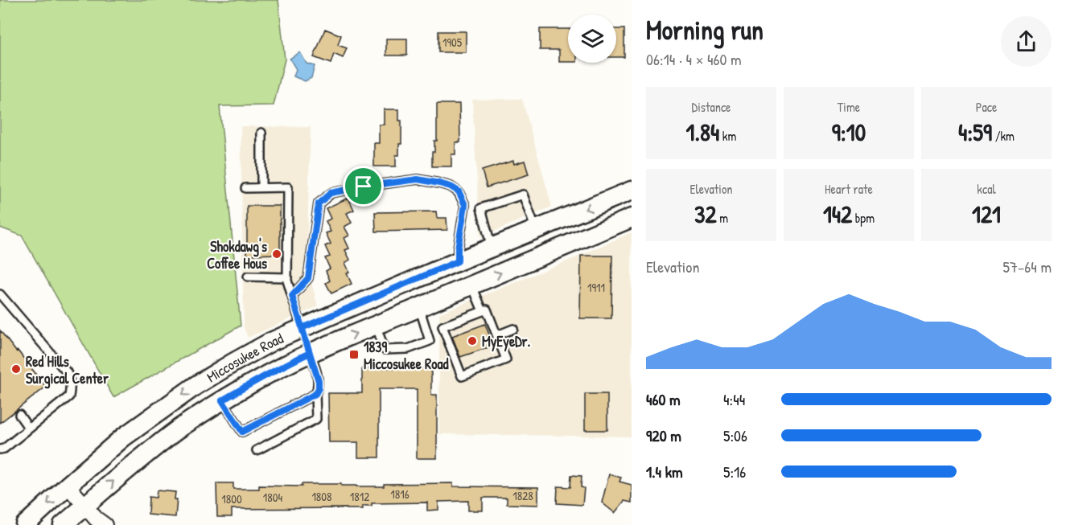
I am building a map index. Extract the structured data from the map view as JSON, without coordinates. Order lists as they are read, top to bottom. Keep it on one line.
{"streets":{"street":["Miccosukee Road"]},"places":{"other":["Shokdawg's Coffee Hous","MyEyeDr.","Red Hills Surgical Center"],"transit":["1839 Miccosukee Road"]},"house_numbers":["1905","1911","1816","1828","1808","1812","1804","1800"],"page":{"heading":["Morning run","06:14 · 4 × 460 m"],"stats":[["Distance","1.84 km"],["Time","9:10"],["Pace","4:59 /km"],["Elevation","32 m"],["Heart rate","142 bpm"],["kcal","121"]],"chart":["Elevation","57–64 m"],"list":[{"name":"460 m","note":"4:44"},{"name":"920 m","note":"5:06"},{"name":"1.4 km","note":"5:16"}]}}
